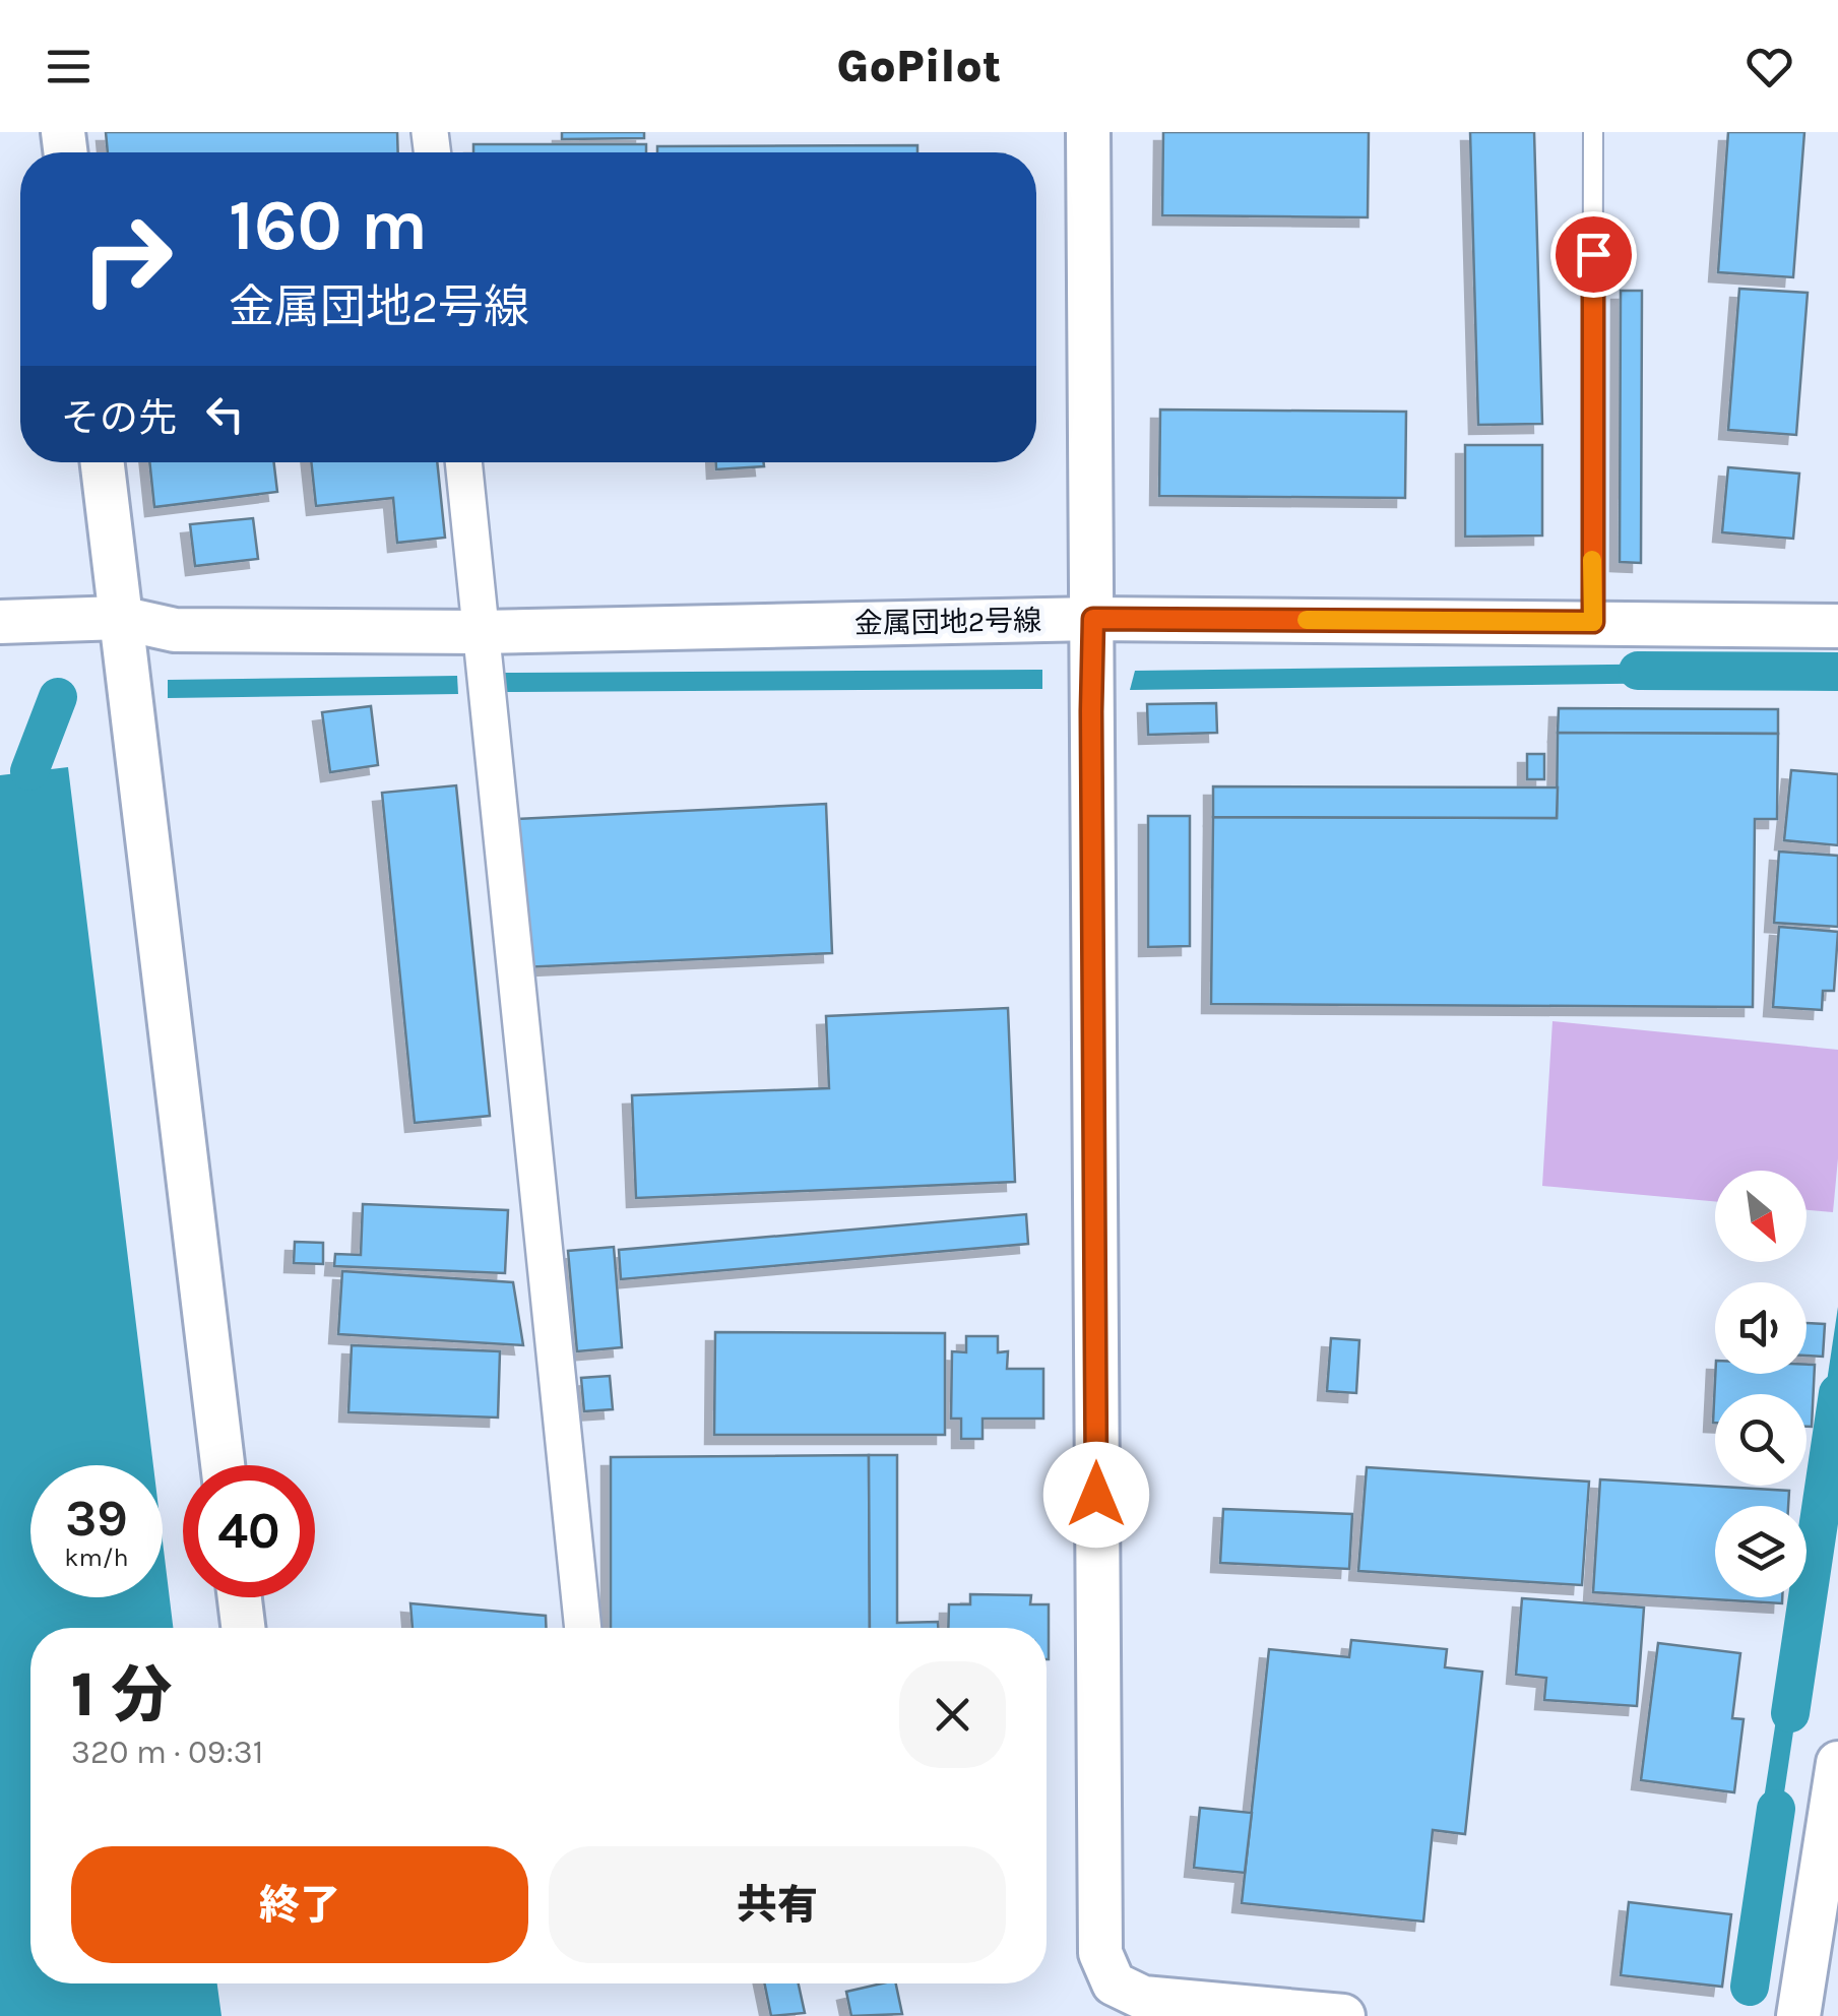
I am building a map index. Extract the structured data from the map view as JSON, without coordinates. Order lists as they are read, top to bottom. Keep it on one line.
{"streets":{"street":["金属団地2号線"]},"north":"bottom right","page":{"header":"GoPilot","turn":["160 m","金属団地2号線"],"then":"その先","speed":"39 km/h","limit":"40","heading":["1 分","320 m · 09:31"],"buttons":["終了","共有"]}}
